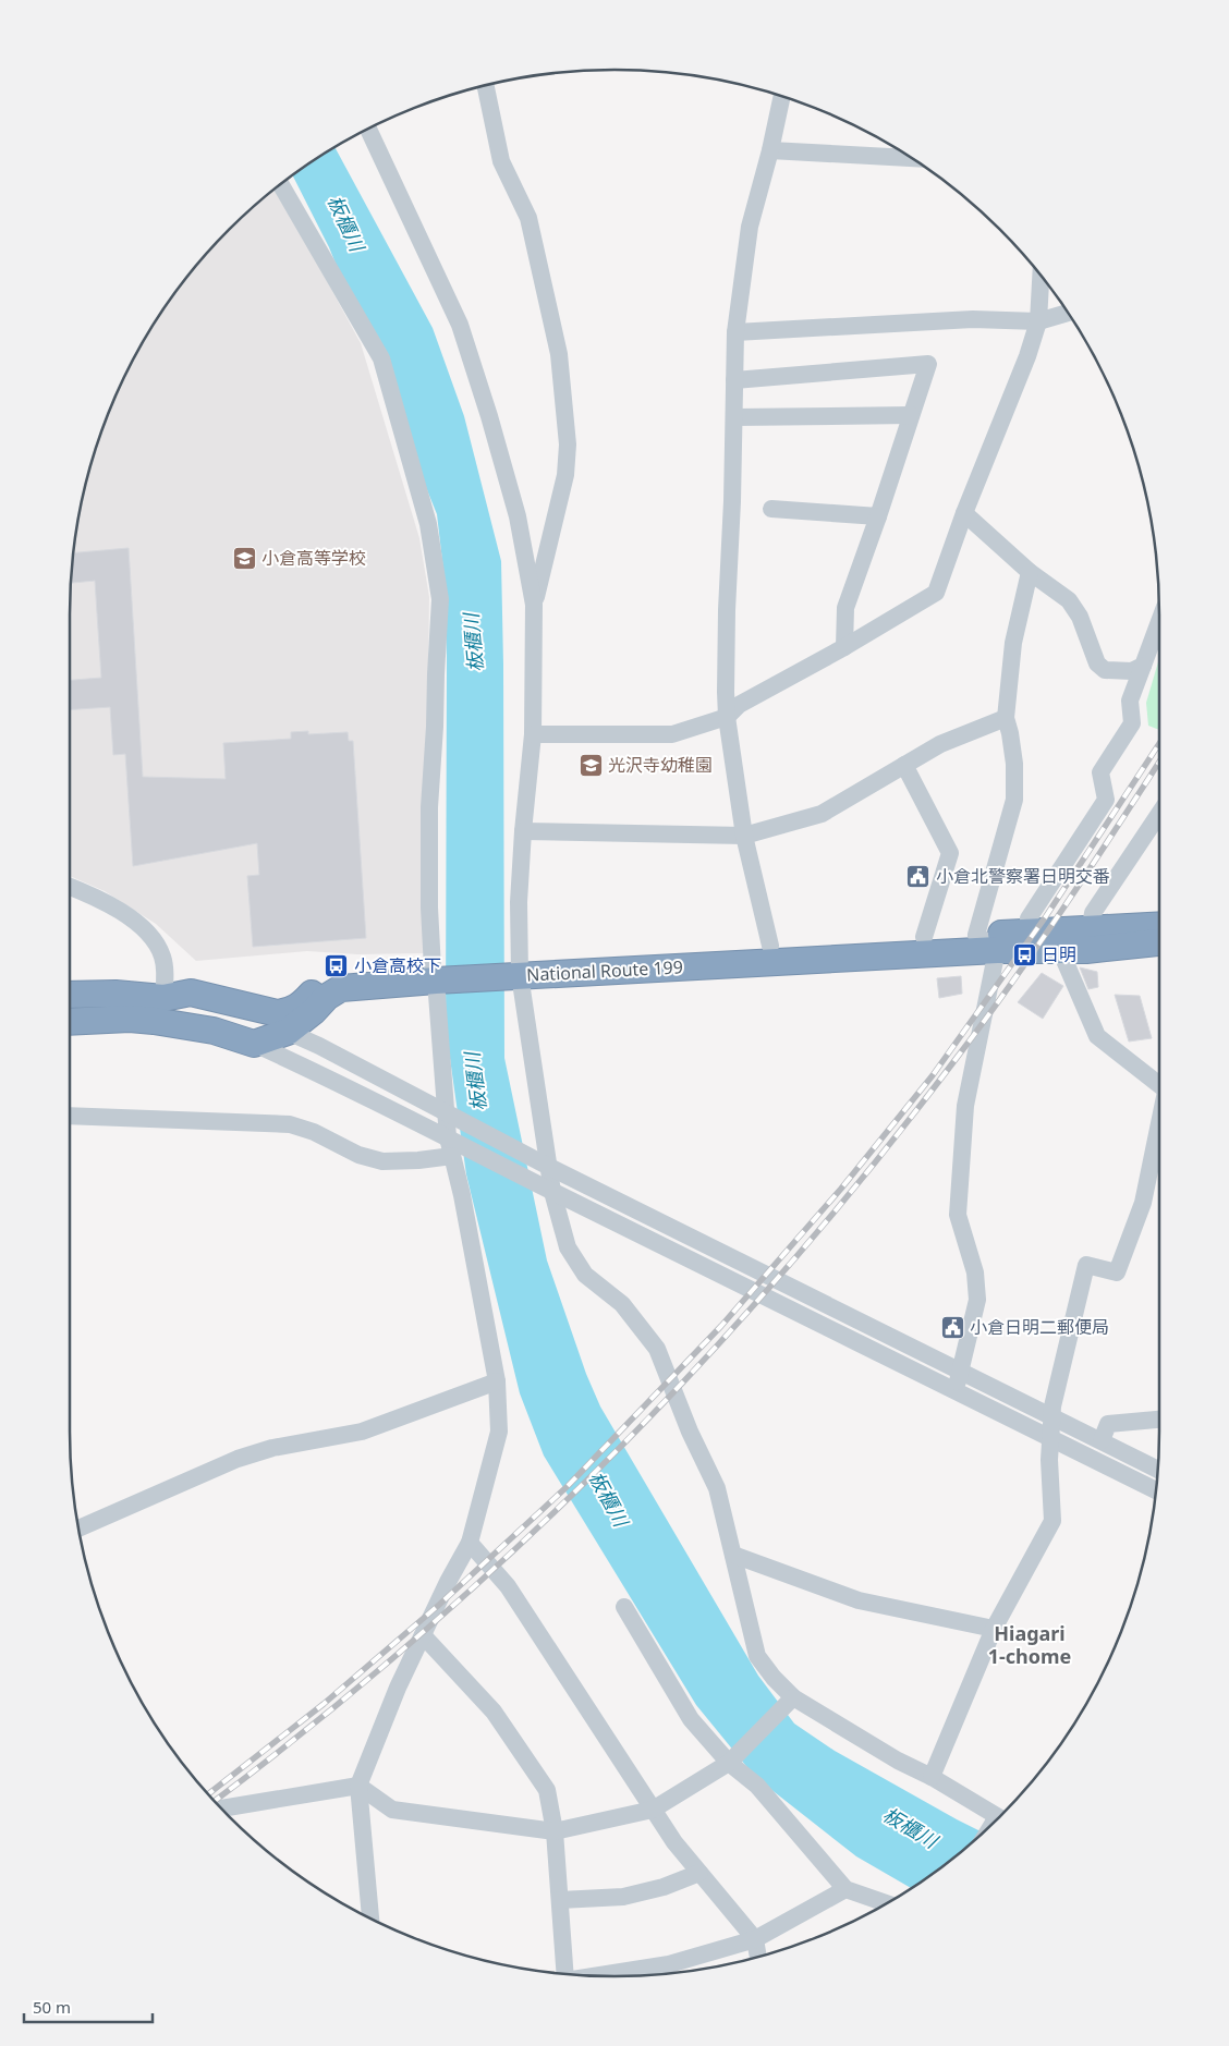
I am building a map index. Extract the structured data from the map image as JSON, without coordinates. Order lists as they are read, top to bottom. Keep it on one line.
{"streets":{"highway":["National Route 199"]},"districts":["Hiagari 1-chome"],"water":["板櫃川"],"places":{"school or university":["小倉高等学校","光沢寺幼稚園"],"public building":["小倉北警察署日明交番","小倉日明二郵便局"],"bus stop":["日明","小倉高校下"]},"scale_bar":"50 m"}
